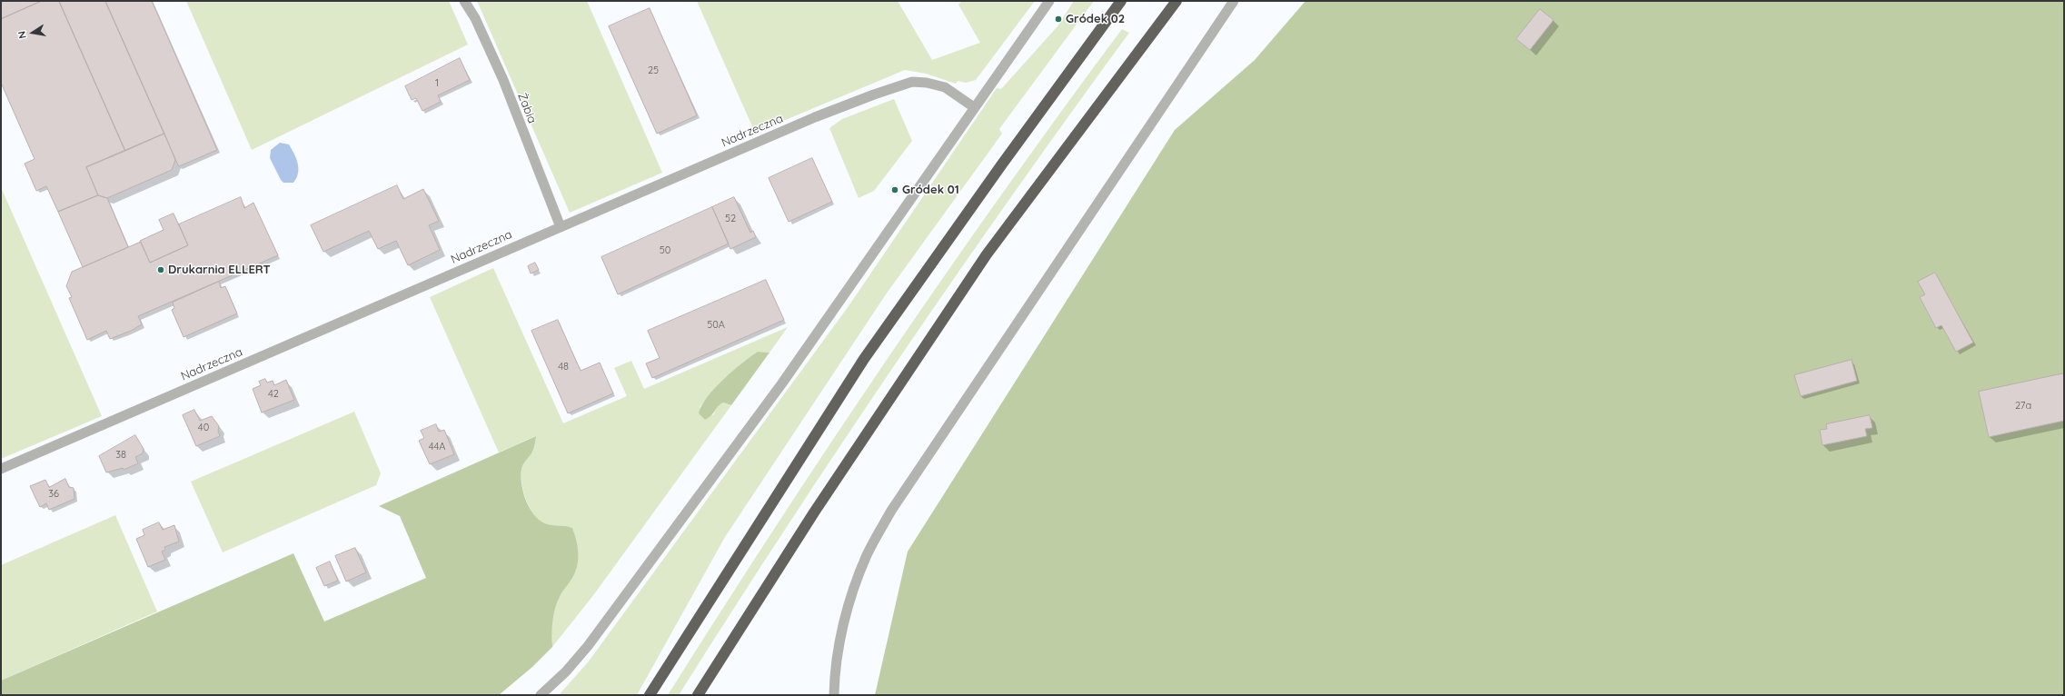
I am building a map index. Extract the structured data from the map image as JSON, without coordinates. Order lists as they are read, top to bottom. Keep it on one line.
{"streets":{"street":["Żabia","Nadrzeczna"]},"crossings":[["Żabia","Nadrzeczna"]],"places":["Gródek 02","Gródek 01","Drukarnia ELLERT"],"house_numbers":["25","1","52","50","50A","48","42","27a","40","44A","38","36"],"north":"left"}
